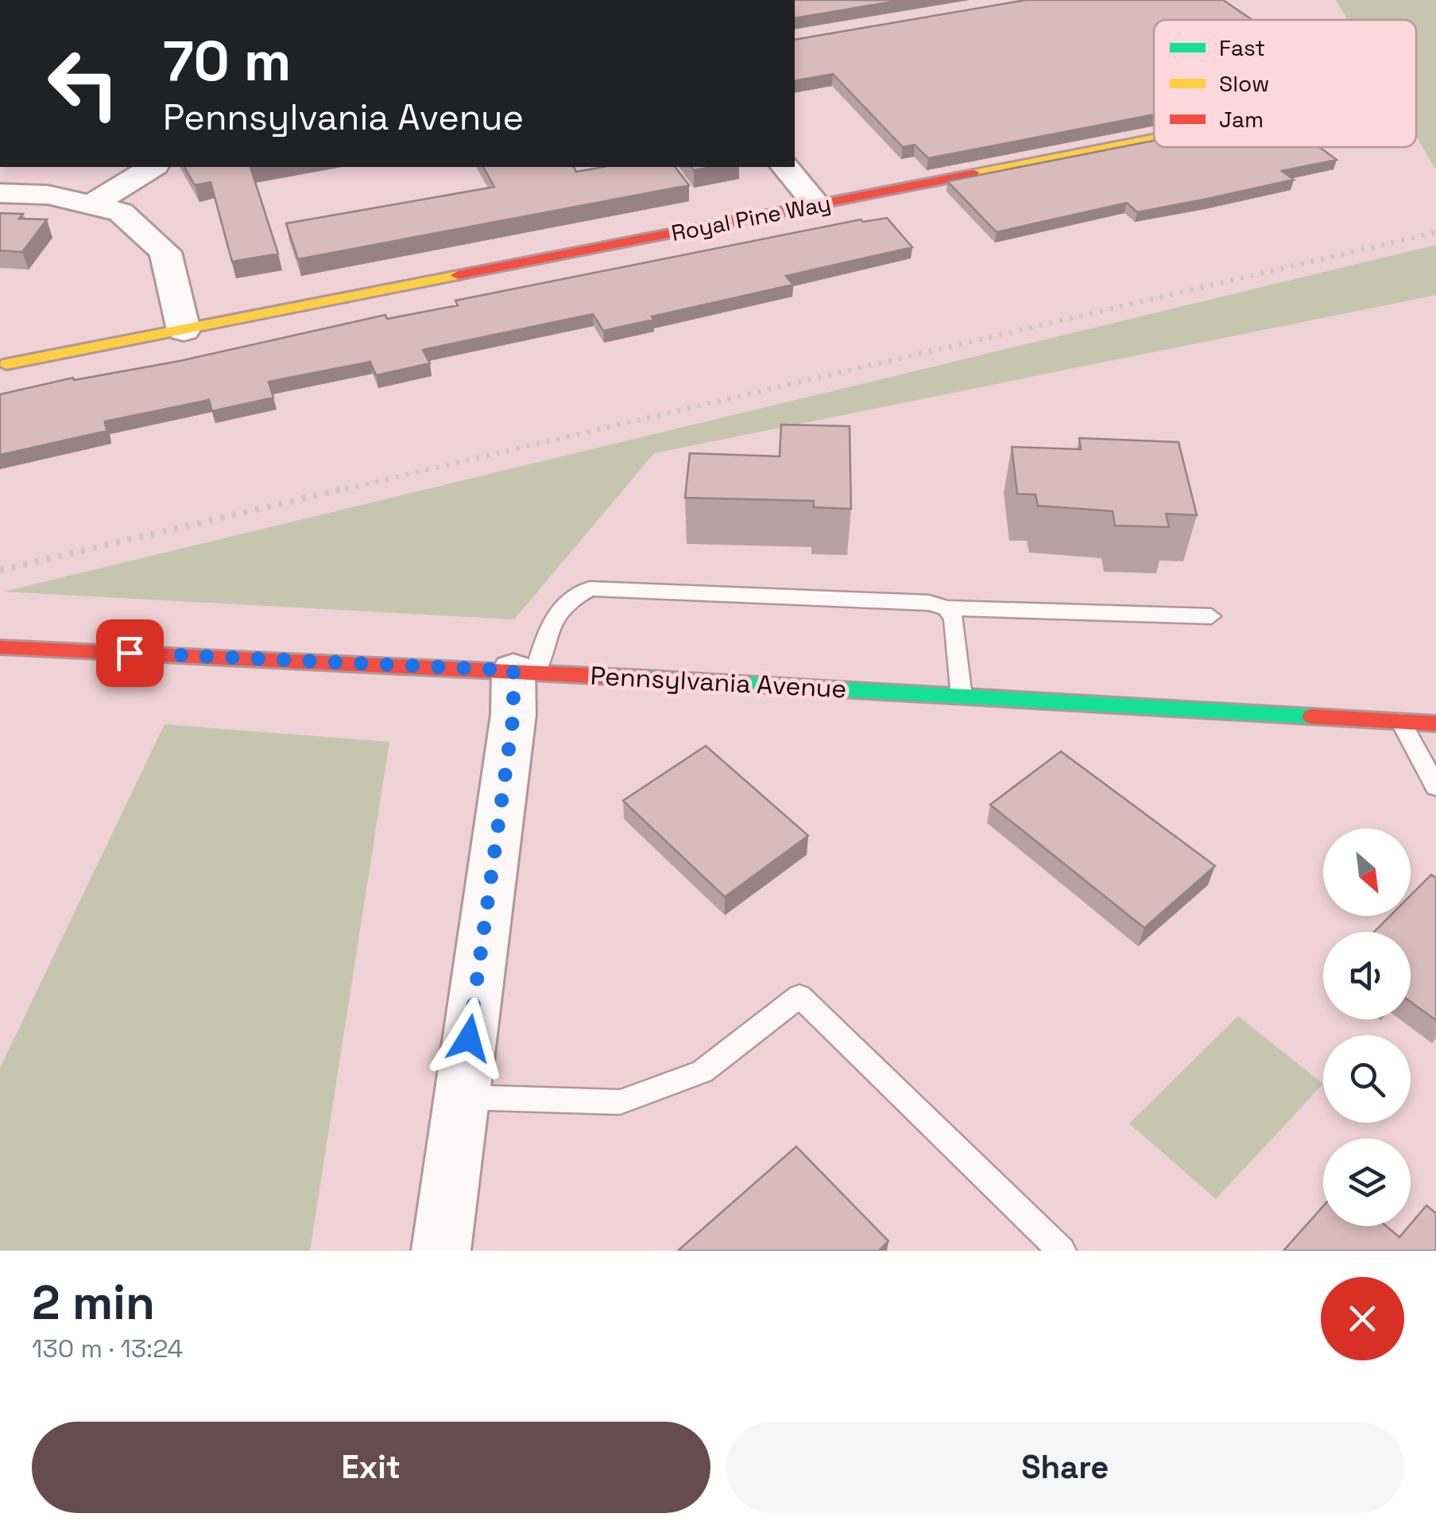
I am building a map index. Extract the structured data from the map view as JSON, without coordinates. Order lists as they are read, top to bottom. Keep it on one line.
{"streets":{"street":["Royal Pine Way","Pennsylvania Avenue"]},"legend":["Fast","Slow","Jam"],"north":"bottom right","page":{"turn":["70 m","Pennsylvania Avenue"],"heading":["2 min","130 m · 13:24"],"buttons":["Exit","Share"]}}
